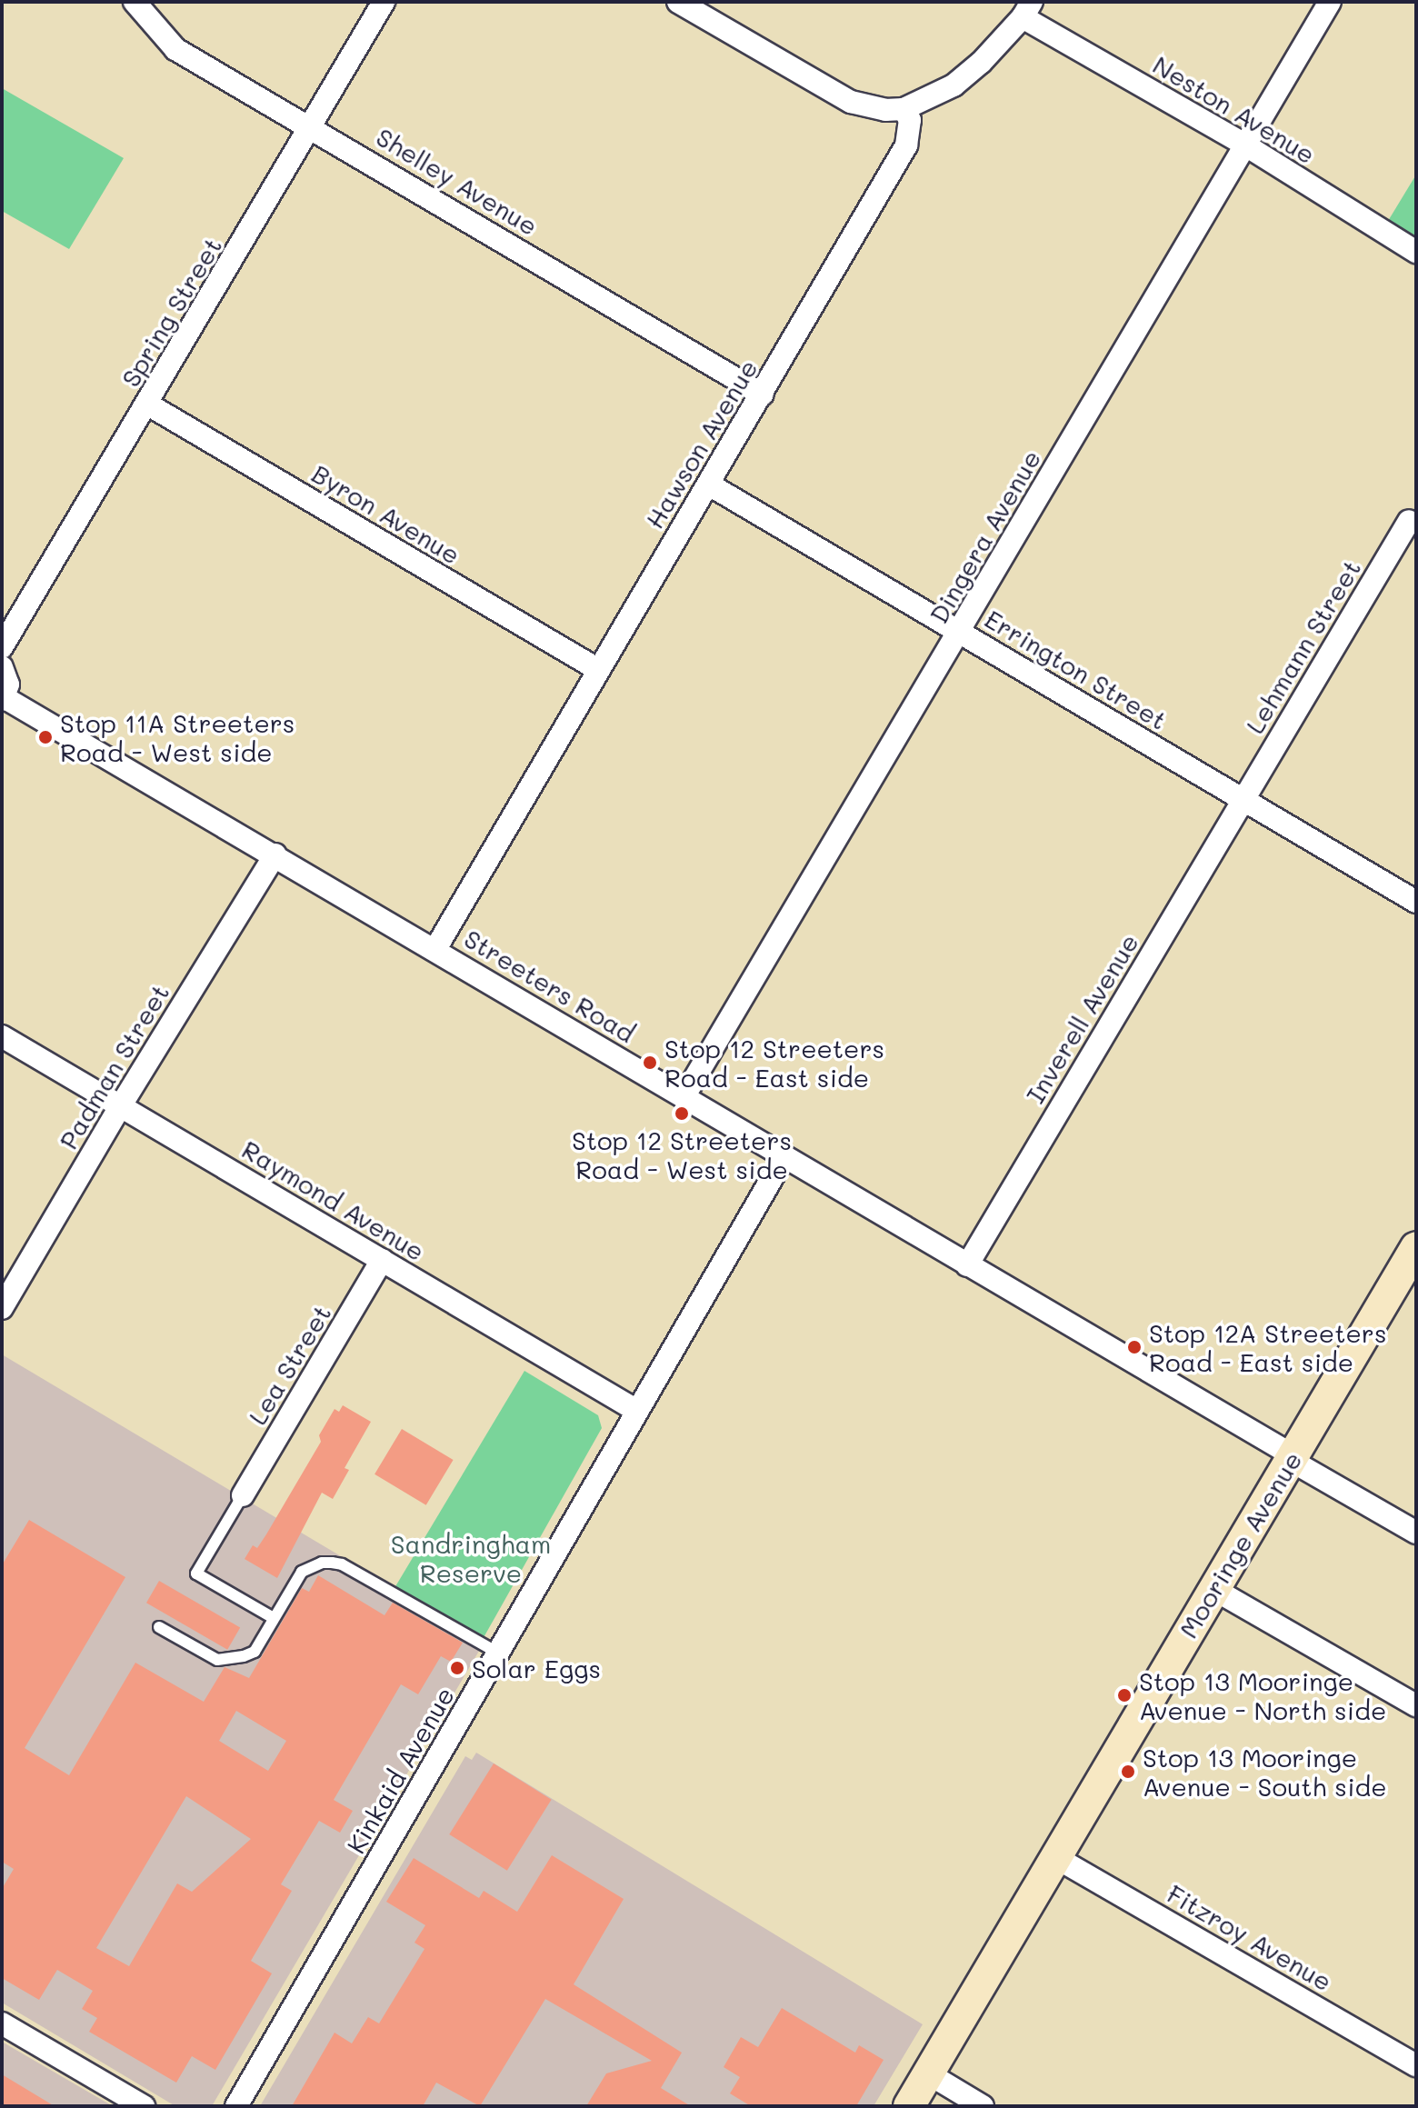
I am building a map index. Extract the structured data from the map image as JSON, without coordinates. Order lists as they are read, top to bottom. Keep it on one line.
{"streets":{"street":["Neston Avenue","Shelley Avenue","Spring Street","Hawson Avenue","Byron Avenue","Dingera Avenue","Lehmann Street","Errington Street","Streeters Road","Inverell Avenue","Padman Street","Raymond Avenue","Lea Street","Mooringe Avenue","Kinkaid Avenue","Fitzroy Avenue"]},"crossings":[["Neston Avenue","Dingera Avenue"],["Shelley Avenue","Spring Street"],["Shelley Avenue","Hawson Avenue"],["Spring Street","Byron Avenue"],["Hawson Avenue","Byron Avenue"],["Hawson Avenue","Errington Street"],["Hawson Avenue","Streeters Road"],["Dingera Avenue","Errington Street"],["Dingera Avenue","Streeters Road"],["Lehmann Street","Errington Street"],["Lehmann Street","Inverell Avenue"],["Errington Street","Inverell Avenue"],["Streeters Road","Inverell Avenue"],["Streeters Road","Padman Street"],["Streeters Road","Mooringe Avenue"],["Streeters Road","Kinkaid Avenue"],["Padman Street","Raymond Avenue"],["Raymond Avenue","Lea Street"],["Raymond Avenue","Kinkaid Avenue"],["Mooringe Avenue","Fitzroy Avenue"]],"parks":["Sandringham Reserve"],"places":["Stop 11A Streeters Road - West side","Stop 12 Streeters Road - East side","Stop 12 Streeters Road - West side","Stop 12A Streeters Road - East side","Solar Eggs","Stop 13 Mooringe Avenue - North side","Stop 13 Mooringe Avenue - South side"]}
